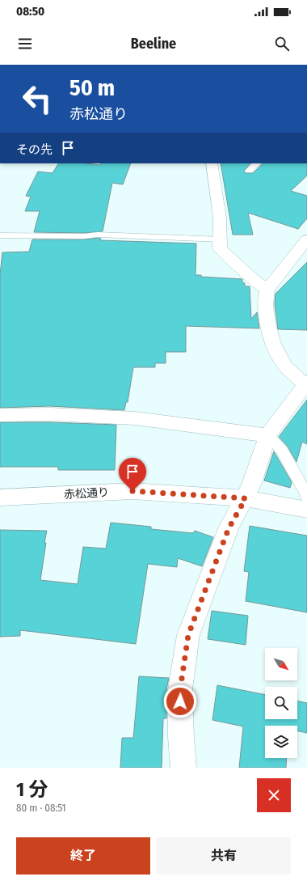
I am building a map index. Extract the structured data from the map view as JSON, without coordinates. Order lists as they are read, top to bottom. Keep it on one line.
{"streets":{"main road":["赤松通り"]},"north":"bottom right","page":{"status":"08:50","header":"Beeline","turn":["50 m","赤松通り"],"then":"その先","heading":["1 分","80 m · 08:51"],"buttons":["終了","共有"]}}
